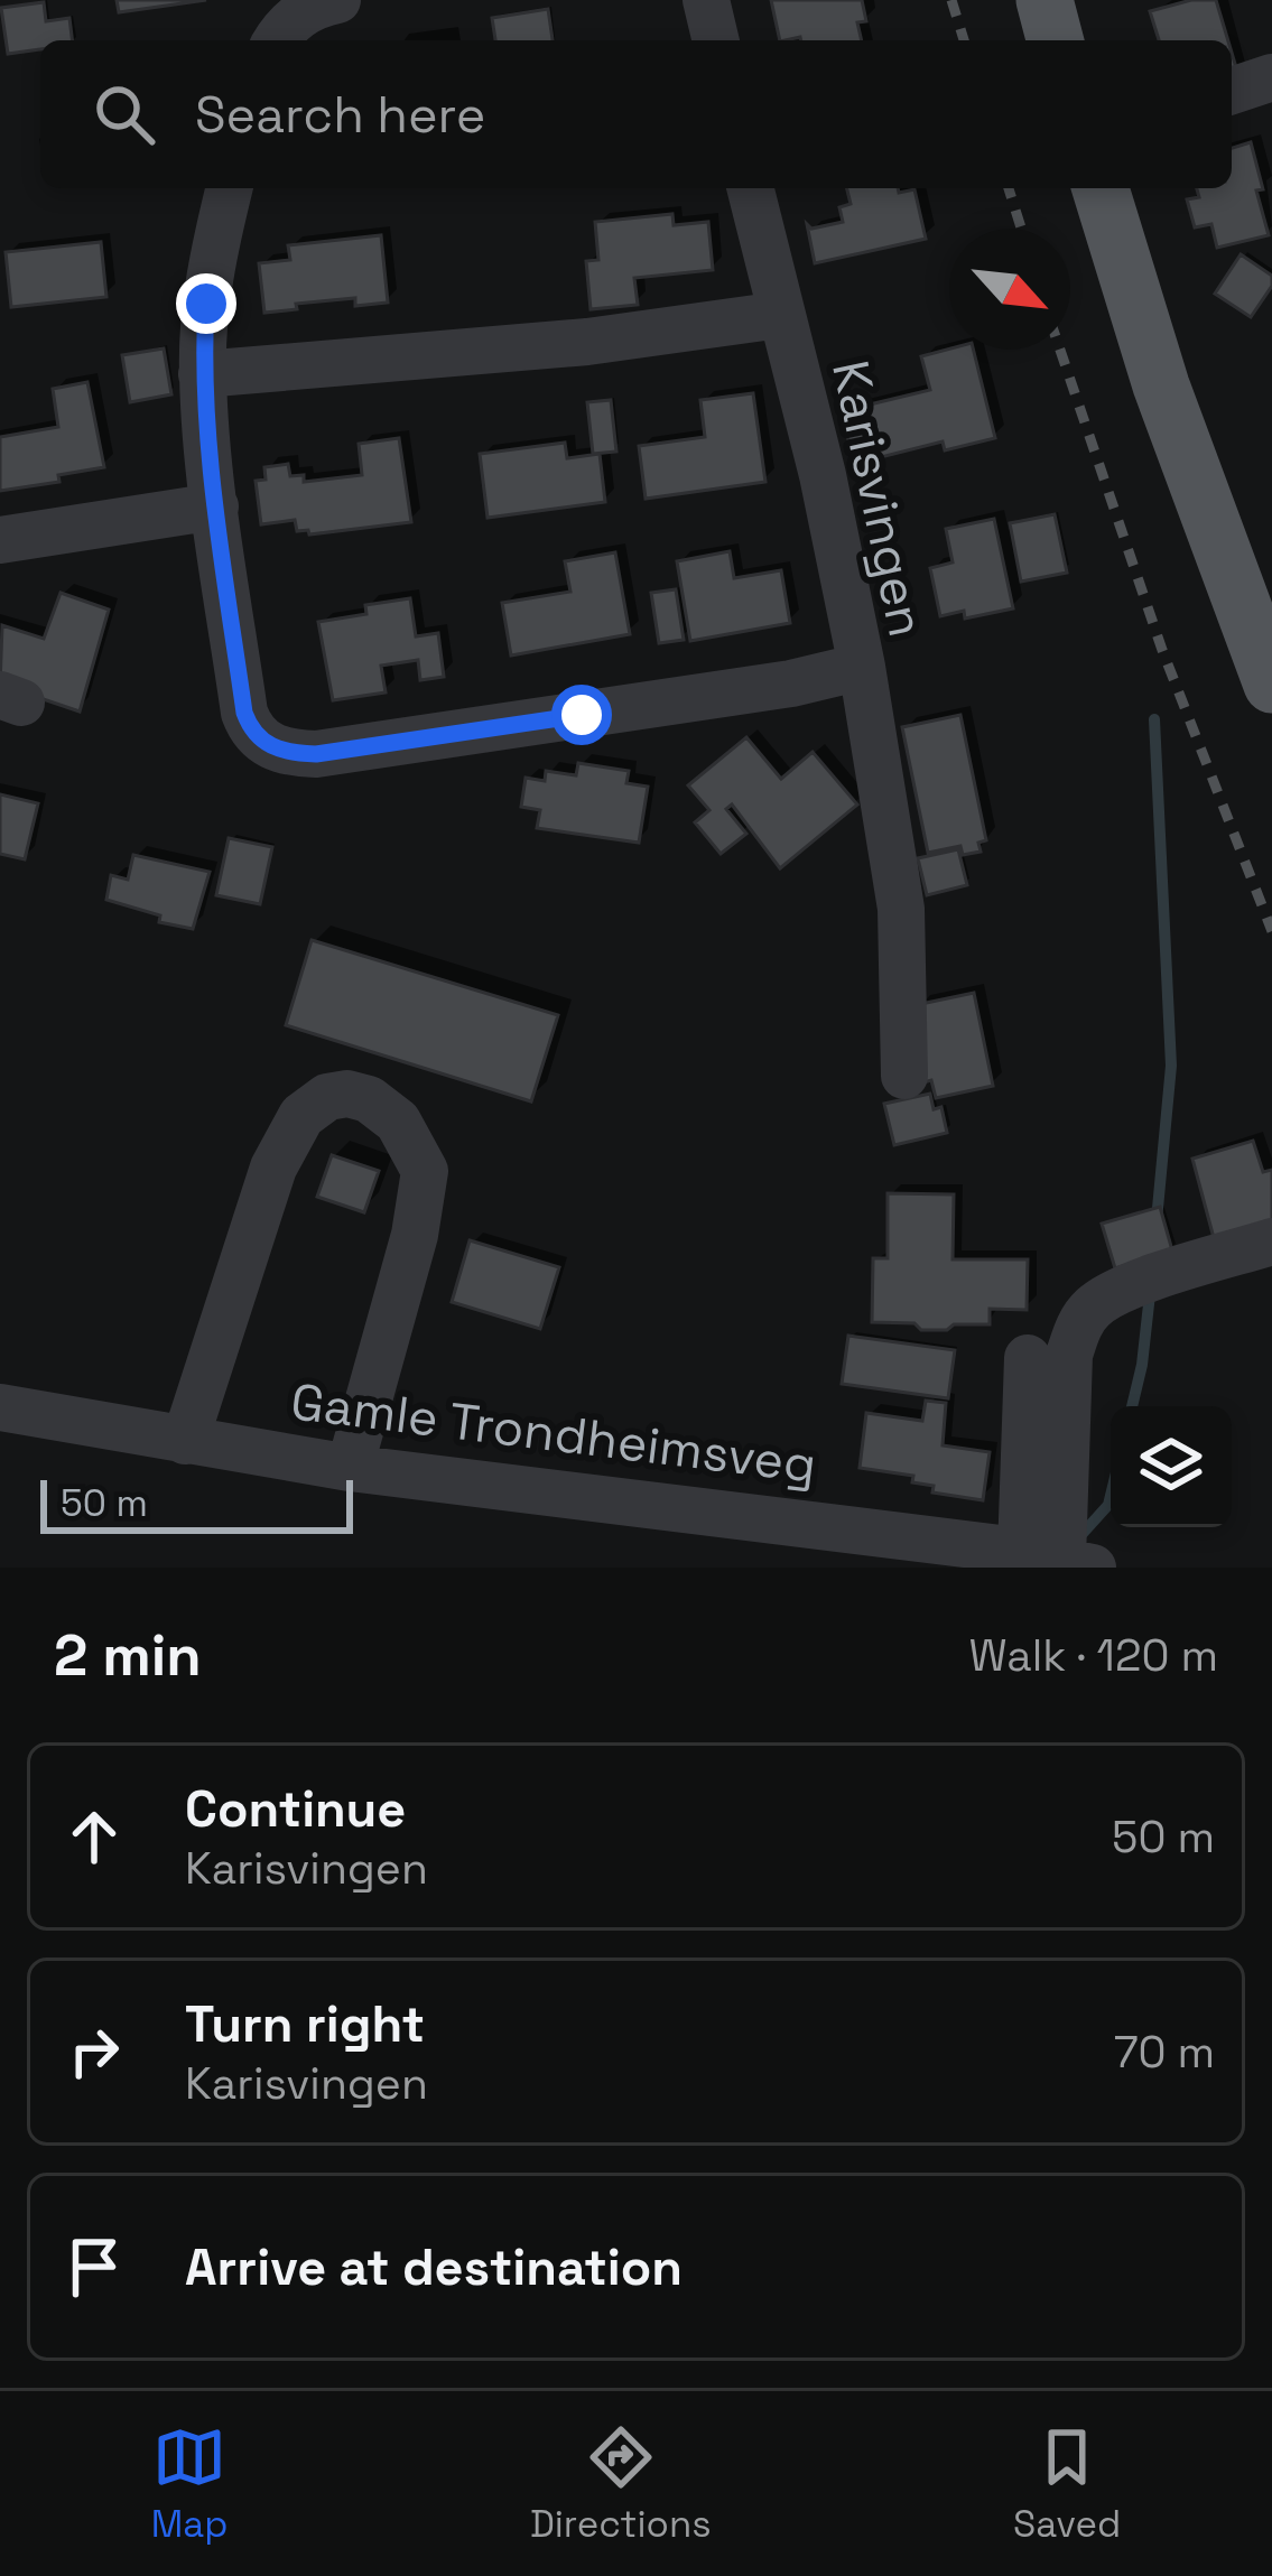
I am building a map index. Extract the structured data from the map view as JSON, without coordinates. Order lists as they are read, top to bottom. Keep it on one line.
{"streets":{"street":["Karisvingen","Gamle Trondheimsveg"]},"scale_bar":"50 m","north":"bottom right","page":{"search":"Search here","scale":"50 m","heading":["2 min","Walk · 120 m"],"list":[["Continue","Karisvingen","50 m"],["Turn right","Karisvingen","70 m"],"Arrive at destination"],"nav":["Map","Directions","Saved"]}}
